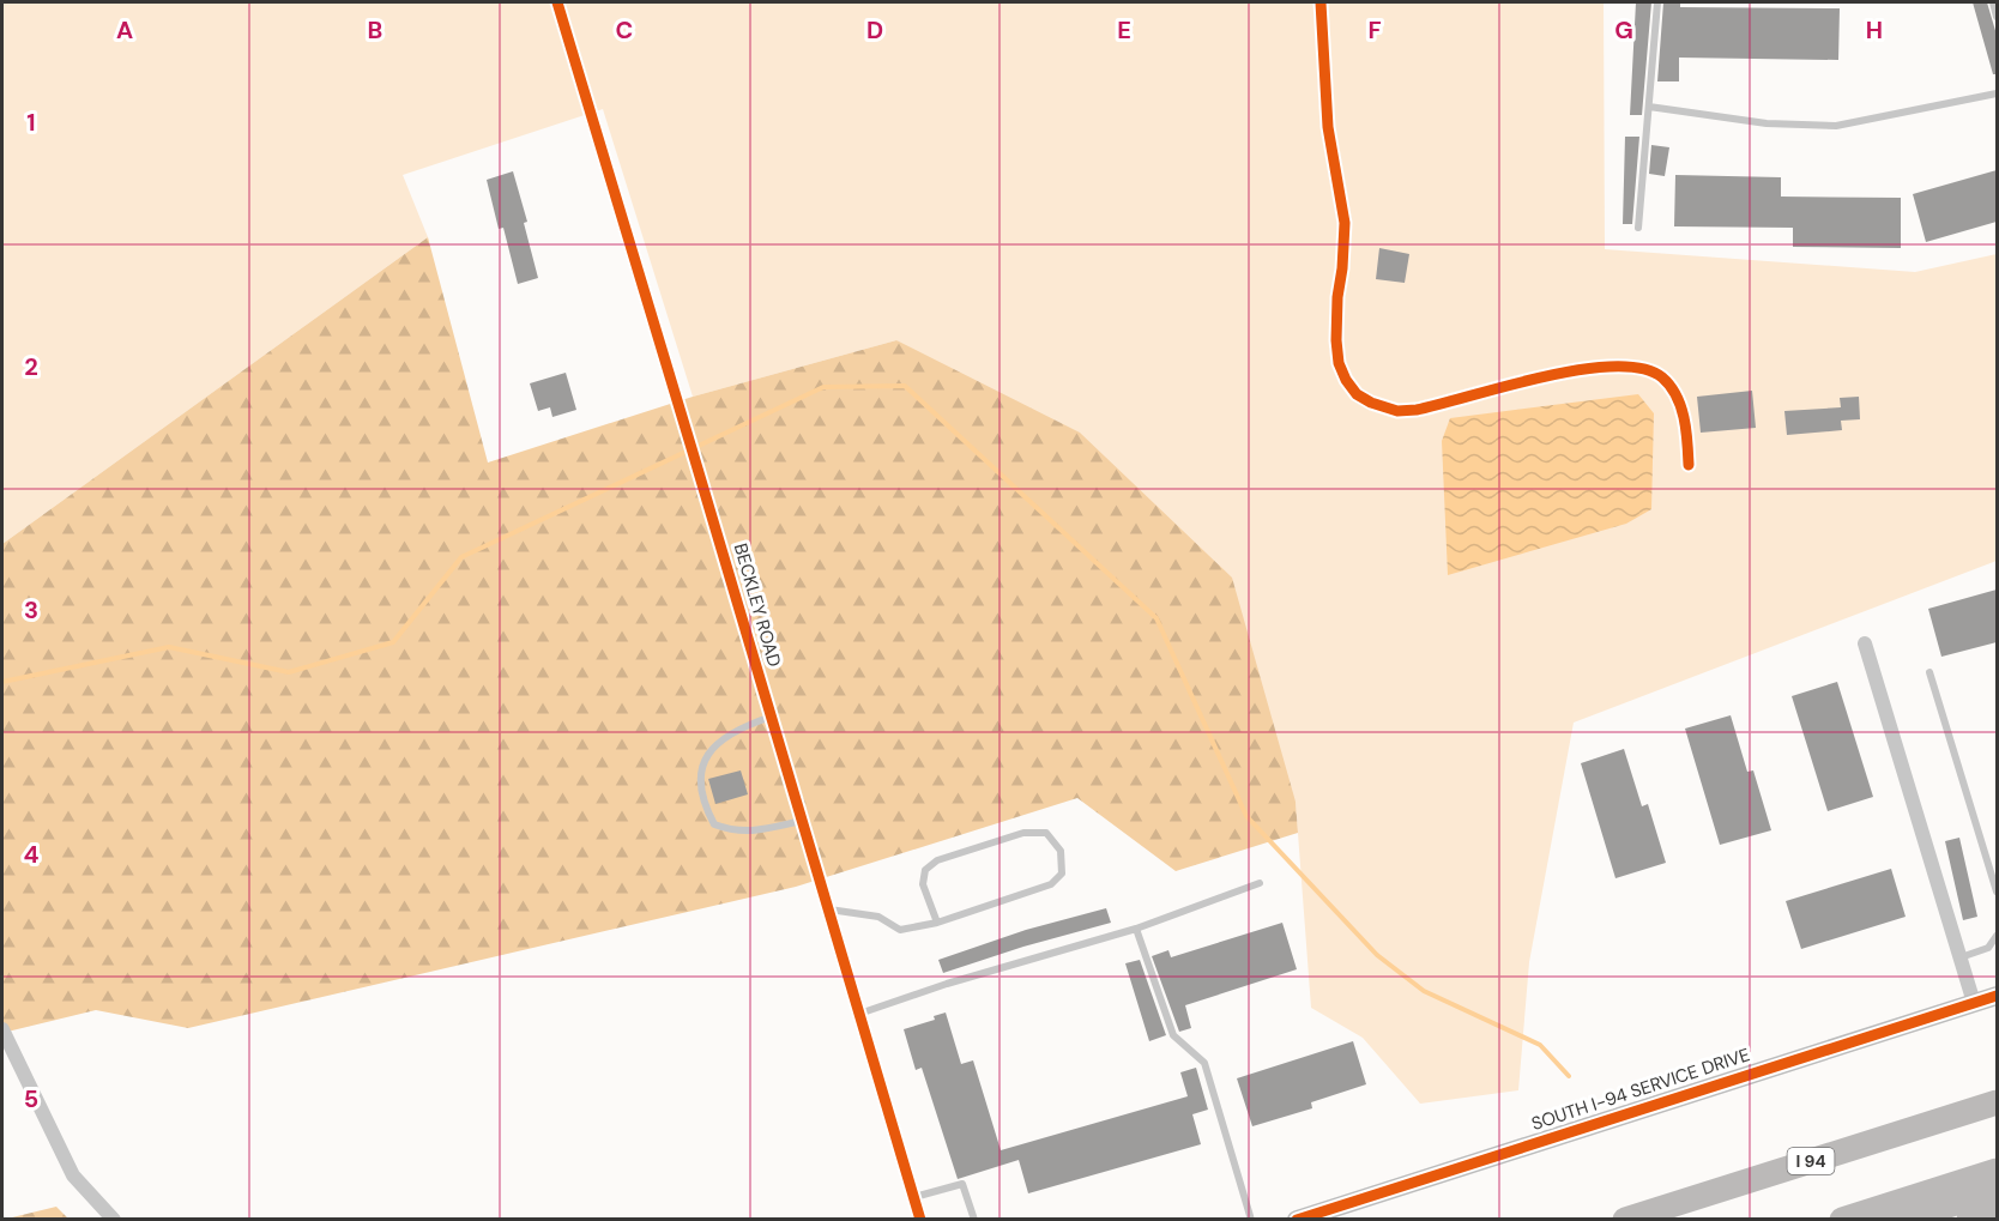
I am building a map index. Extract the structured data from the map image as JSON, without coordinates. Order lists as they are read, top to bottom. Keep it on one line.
{"streets":{"highway":["I 94"],"street":["BECKLEY ROAD","SOUTH I-94 SERVICE DRIVE"]},"grid":{"columns":["A","B","C","D","E","F","G","H"],"rows":["1","2","3","4","5"]}}
